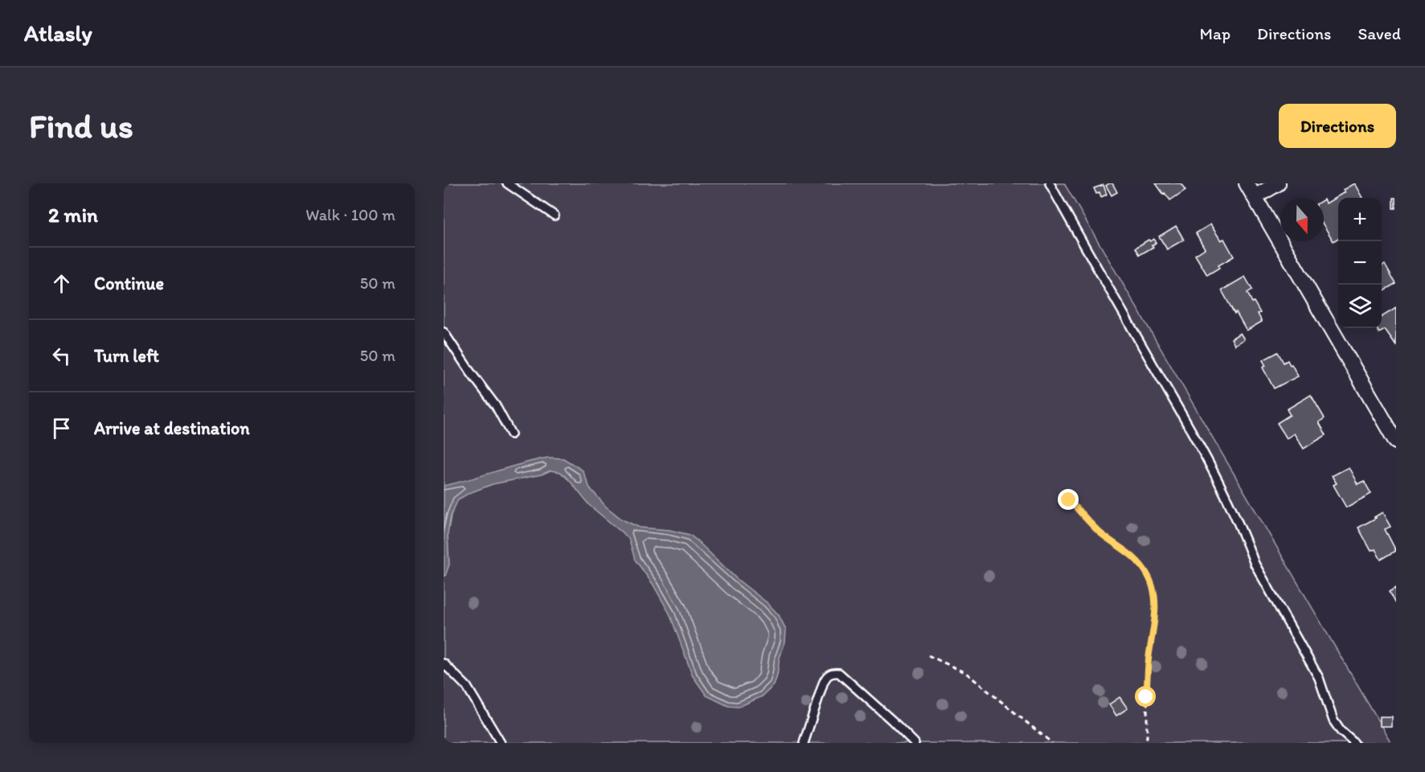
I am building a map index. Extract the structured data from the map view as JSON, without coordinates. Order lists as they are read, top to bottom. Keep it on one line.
{"north":"bottom","page":{"header":"Atlasly","nav":["Map","Directions","Saved"],"buttons":"Directions","title":"Find us","heading":["2 min","Walk · 100 m"],"map_buttons":["+","−"],"list":[["Continue","50 m"],["Turn left","50 m"],"Arrive at destination"]}}
